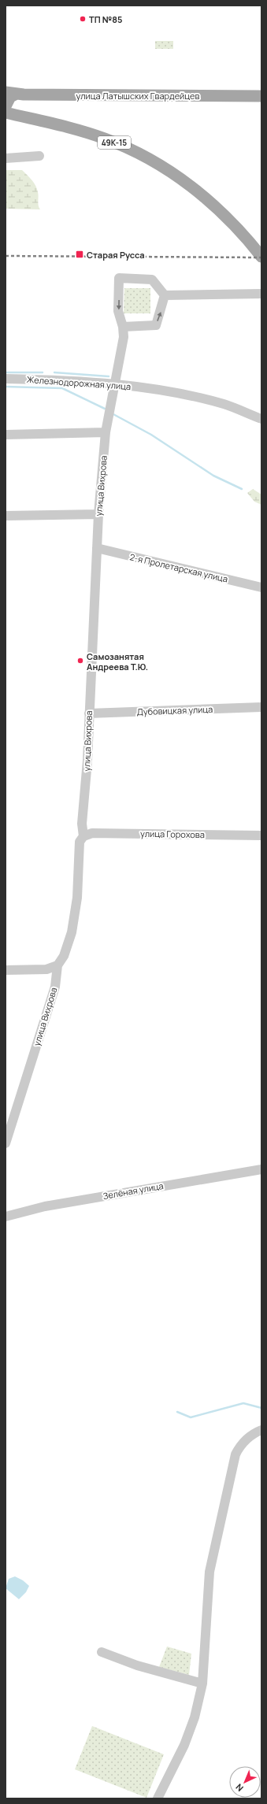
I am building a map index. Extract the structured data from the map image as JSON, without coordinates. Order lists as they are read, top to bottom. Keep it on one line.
{"streets":{"main road":["улица Латышских Гвардейцев","49К-15"],"street":["Железнодорожная улица","улица Вихрова","2-я Пролетарская улица","Дубовицкая улица","улица Горохова","Зелёная улица"]},"crossings":[["Железнодорожная улица","улица Вихрова"],["улица Вихрова","2-я Пролетарская улица"],["улица Вихрова","Дубовицкая улица"],["улица Вихрова","улица Горохова"]],"places":{"other":["ТП №85","Самозанятая Андреева Т.Ю."],"transit":["Старая Русса"]},"north":"bottom left"}
